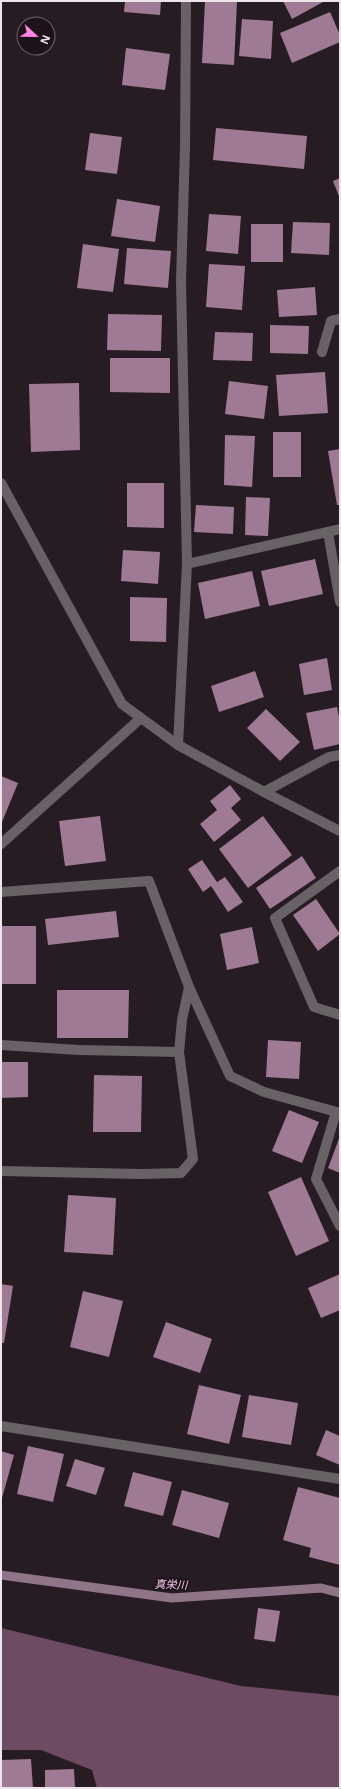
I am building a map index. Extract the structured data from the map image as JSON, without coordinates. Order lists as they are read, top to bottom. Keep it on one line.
{"water":["真栄川"],"north":"right"}
